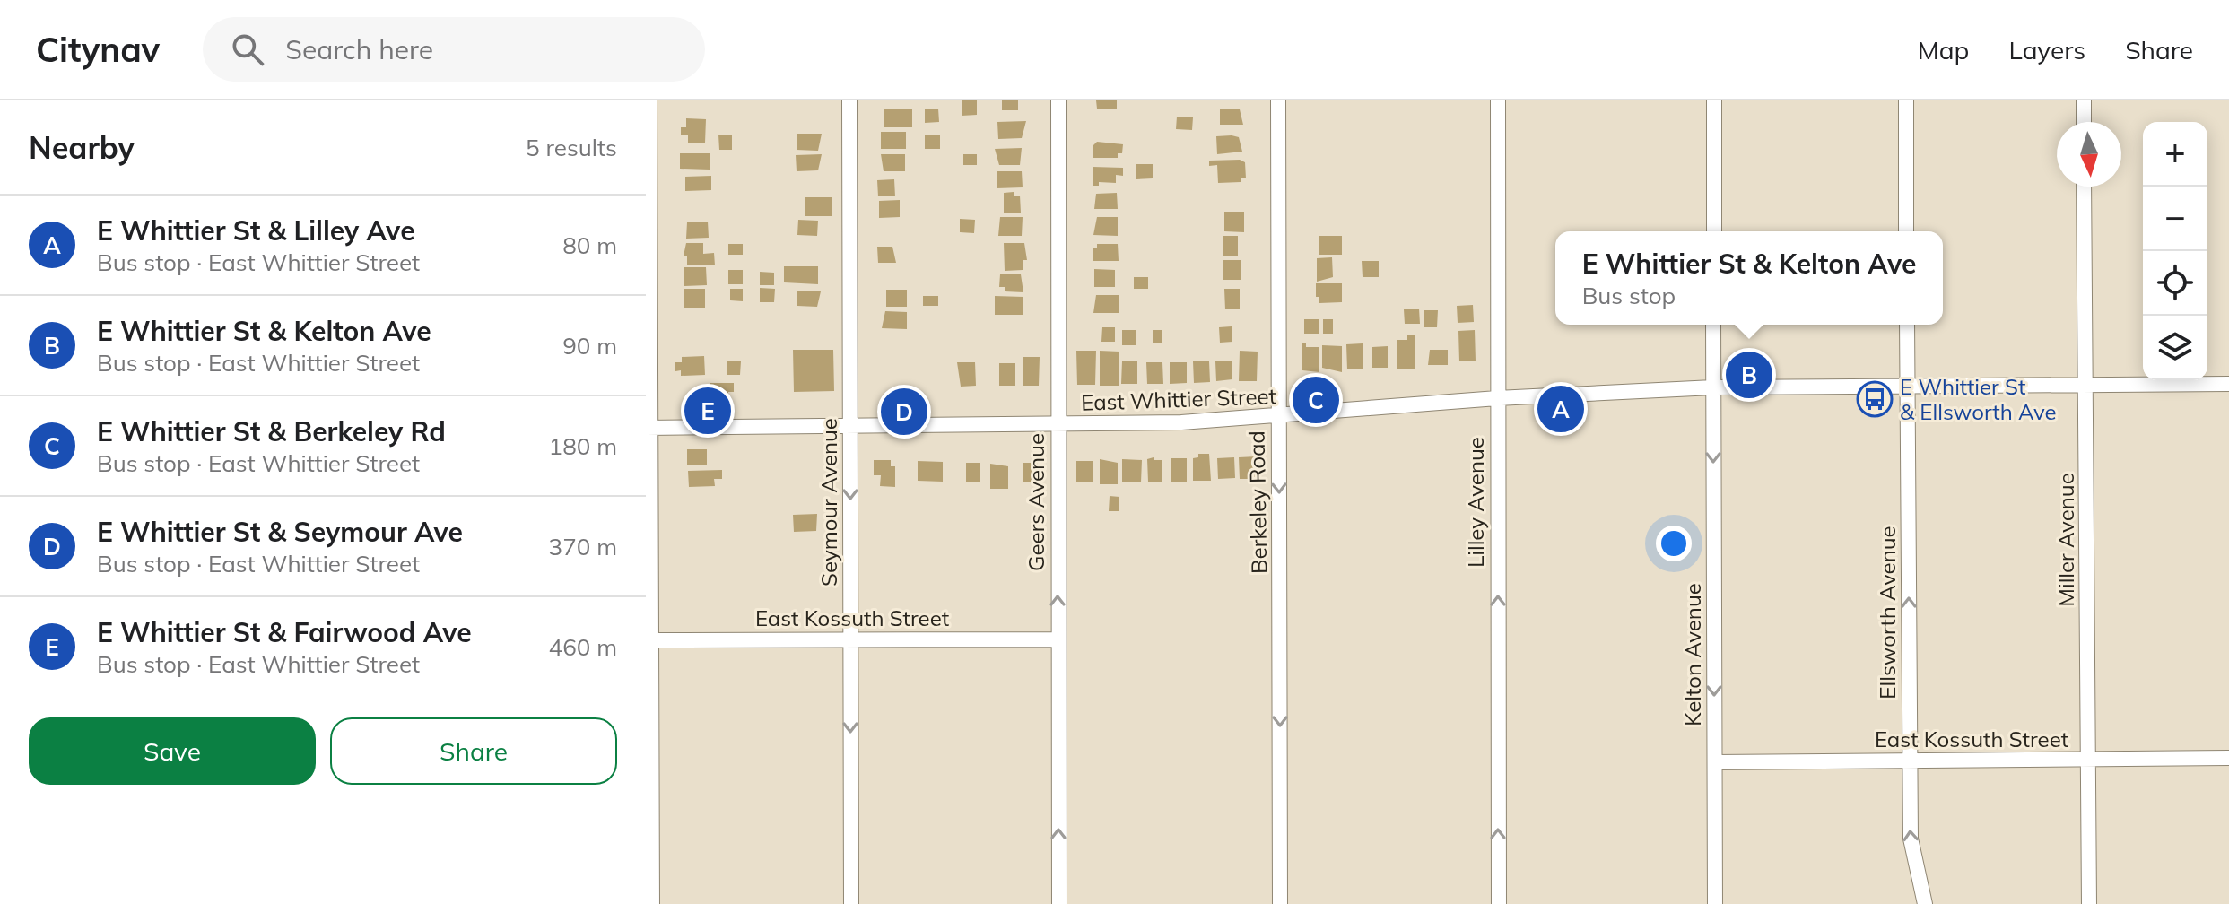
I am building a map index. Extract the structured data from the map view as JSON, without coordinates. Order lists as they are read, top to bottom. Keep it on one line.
{"streets":{"street":["East Whittier Street","Seymour Avenue","Geers Avenue","Berkeley Road","Lilley Avenue","Miller Avenue","Ellsworth Avenue","East Kossuth Street","Kelton Avenue"]},"crossings":[["East Whittier Street","Seymour Avenue"],["East Whittier Street","Geers Avenue"],["East Whittier Street","Berkeley Road"],["East Whittier Street","Lilley Avenue"],["East Whittier Street","Miller Avenue"],["East Whittier Street","Ellsworth Avenue"],["East Whittier Street","Kelton Avenue"],["Seymour Avenue","East Kossuth Street"],["Geers Avenue","East Kossuth Street"],["Miller Avenue","East Kossuth Street"],["Ellsworth Avenue","East Kossuth Street"],["East Kossuth Street","Kelton Avenue"]],"one_way":["Seymour Avenue","Geers Avenue","Berkeley Road","Lilley Avenue","Ellsworth Avenue","Kelton Avenue"],"places":{"bus stop":["E Whittier St & Ellsworth Ave"]},"north":"bottom","page":{"header":"Citynav","search":"Search here","nav":["Map","Layers","Share"],"heading":["Nearby","5 results"],"map_buttons":["+","−"],"list":[{"mark":"A","name":"E Whittier St & Lilley Ave","note":"Bus stop · East Whittier Street","value":"80 m"},{"mark":"B","name":"E Whittier St & Kelton Ave","note":"Bus stop · East Whittier Street","value":"90 m"},{"mark":"C","name":"E Whittier St & Berkeley Rd","note":"Bus stop · East Whittier Street","value":"180 m"},{"mark":"D","name":"E Whittier St & Seymour Ave","note":"Bus stop · East Whittier Street","value":"370 m"},{"mark":"E","name":"E Whittier St & Fairwood Ave","note":"Bus stop · East Whittier Street","value":"460 m"}],"popup":["E Whittier St & Kelton Ave","Bus stop"],"pins":["B","C","A","E","D"],"buttons":["Save","Share"]}}
